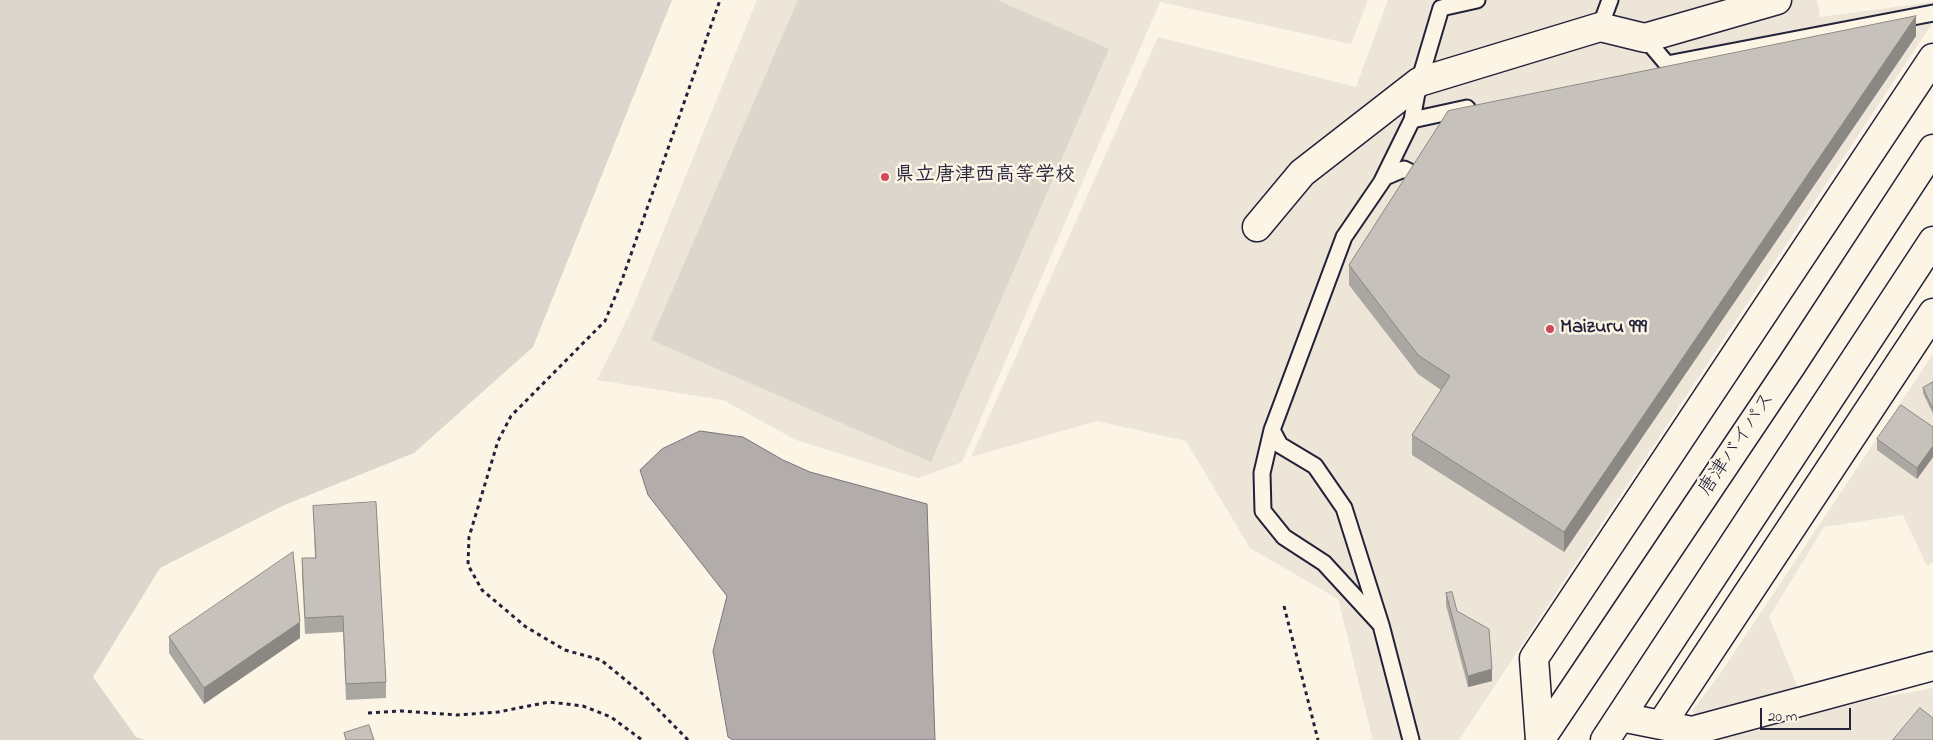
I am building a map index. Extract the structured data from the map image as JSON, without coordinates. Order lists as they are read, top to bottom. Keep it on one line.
{"streets":{"main road":["唐津バイパス"]},"places":["県立唐津西高等学校","Maizuru 999"],"scale_bar":"20 m"}
